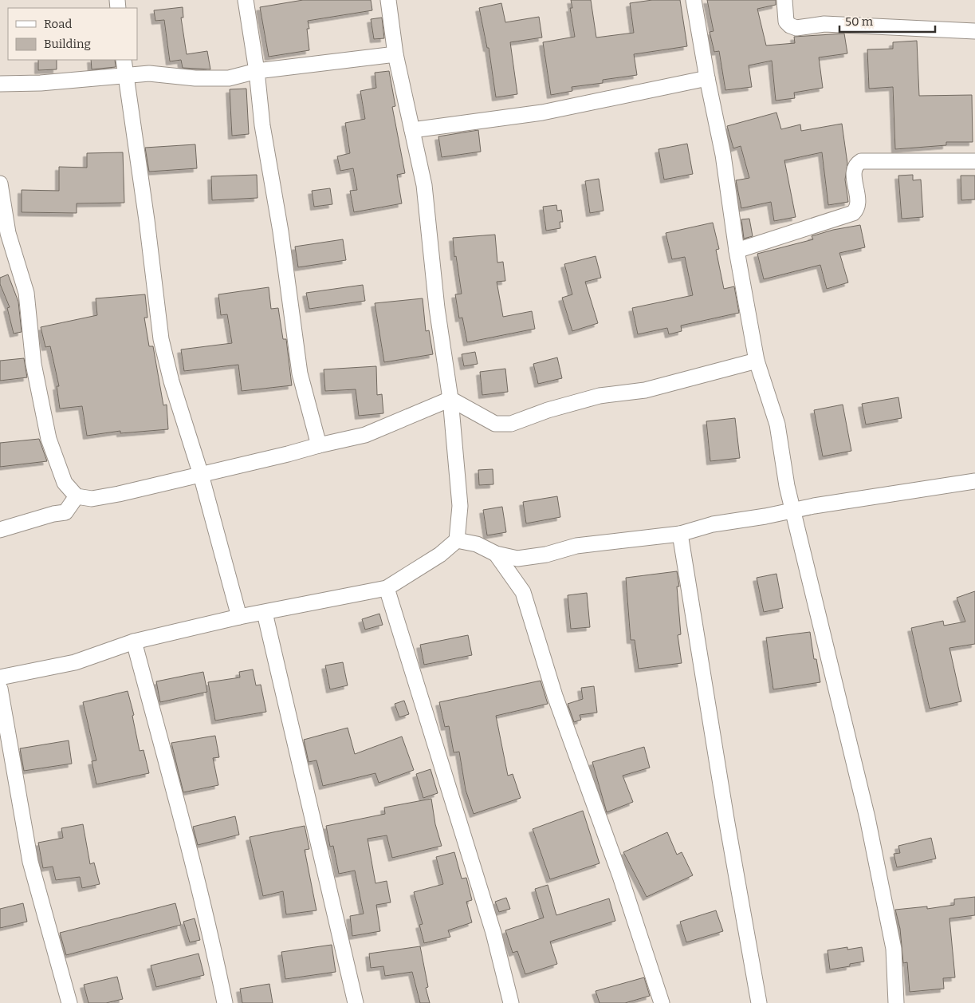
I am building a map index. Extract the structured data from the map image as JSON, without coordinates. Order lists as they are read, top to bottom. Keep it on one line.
{"legend":["Road","Building"],"scale_bar":"50 m"}
